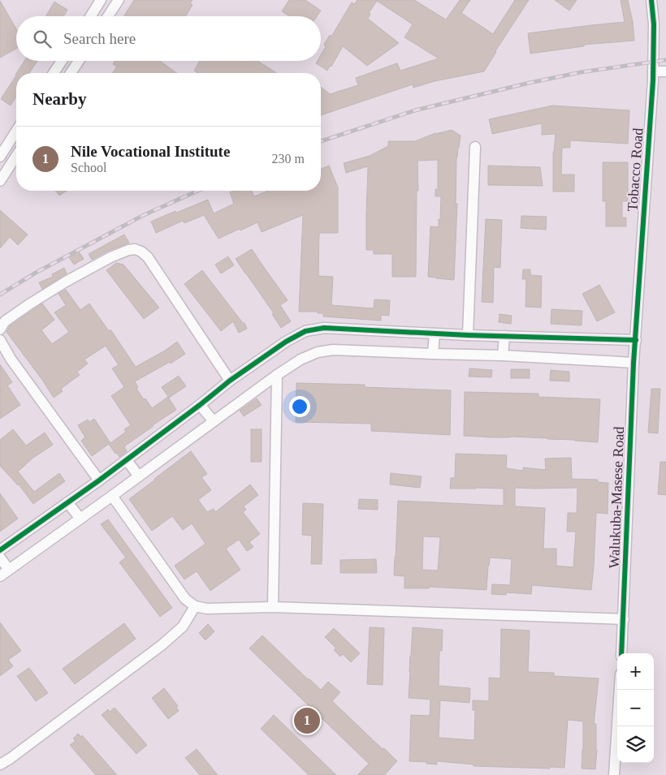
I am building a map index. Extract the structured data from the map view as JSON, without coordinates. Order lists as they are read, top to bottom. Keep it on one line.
{"streets":{"street":["Tobacco Road","Walukuba-Masese Road"]},"crossings":[["Tobacco Road","Walukuba-Masese Road"]],"page":{"search":"Search here","heading":"Nearby","list":[{"mark":"1","name":"Nile Vocational Institute","note":"School","value":"230 m"}],"map_buttons":["+","−"],"pins":"1"}}
